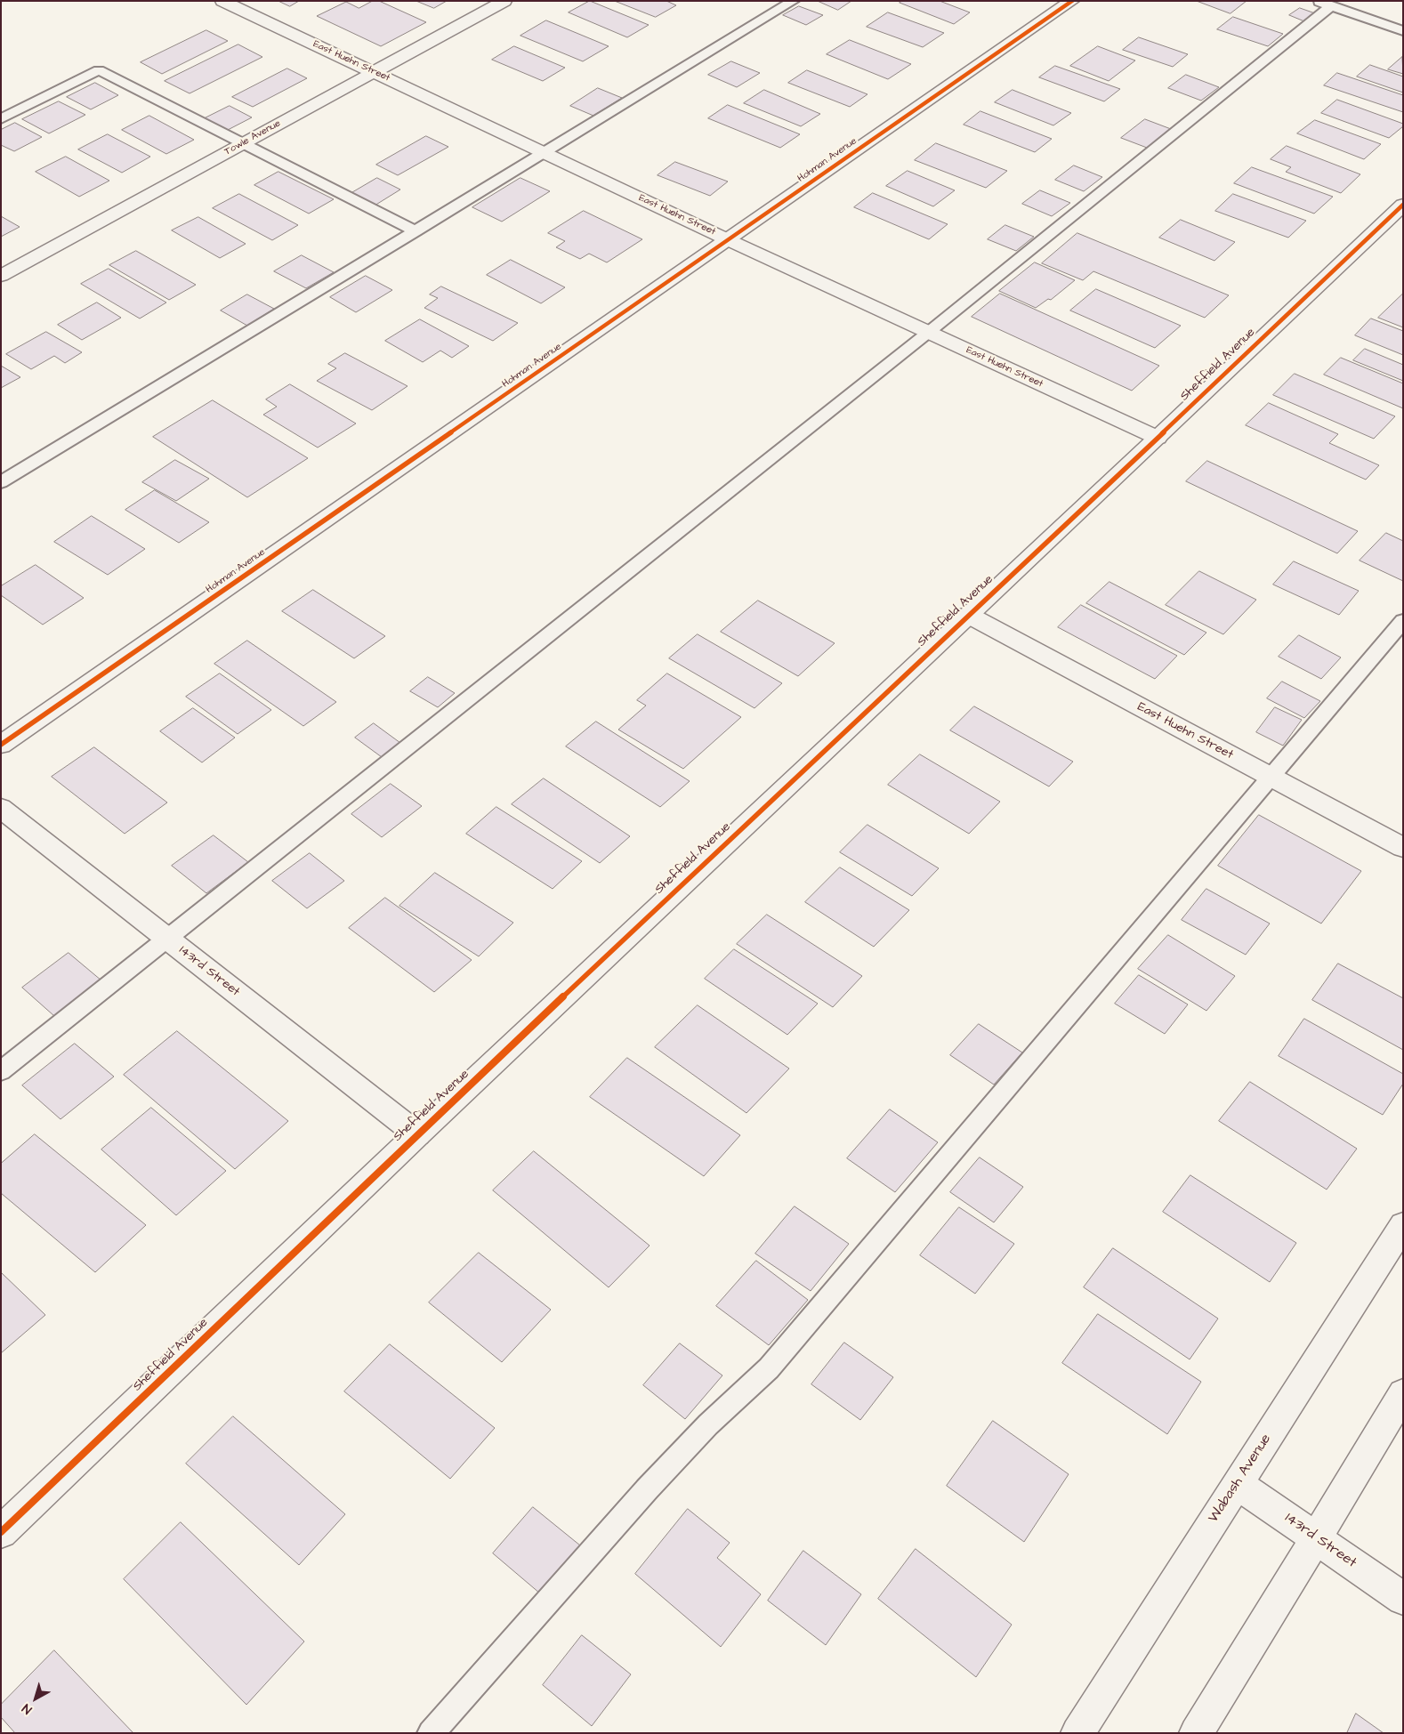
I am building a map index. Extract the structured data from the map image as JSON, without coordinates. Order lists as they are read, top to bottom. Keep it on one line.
{"streets":{"street":["East Huehn Street","Towle Avenue","Hohman Avenue","Sheffield Avenue","143rd Street","Wabash Avenue"]},"crossings":[["East Huehn Street","Towle Avenue"],["East Huehn Street","Hohman Avenue"],["East Huehn Street","Sheffield Avenue"],["Sheffield Avenue","143rd Street"],["143rd Street","Wabash Avenue"]],"north":"bottom left"}
